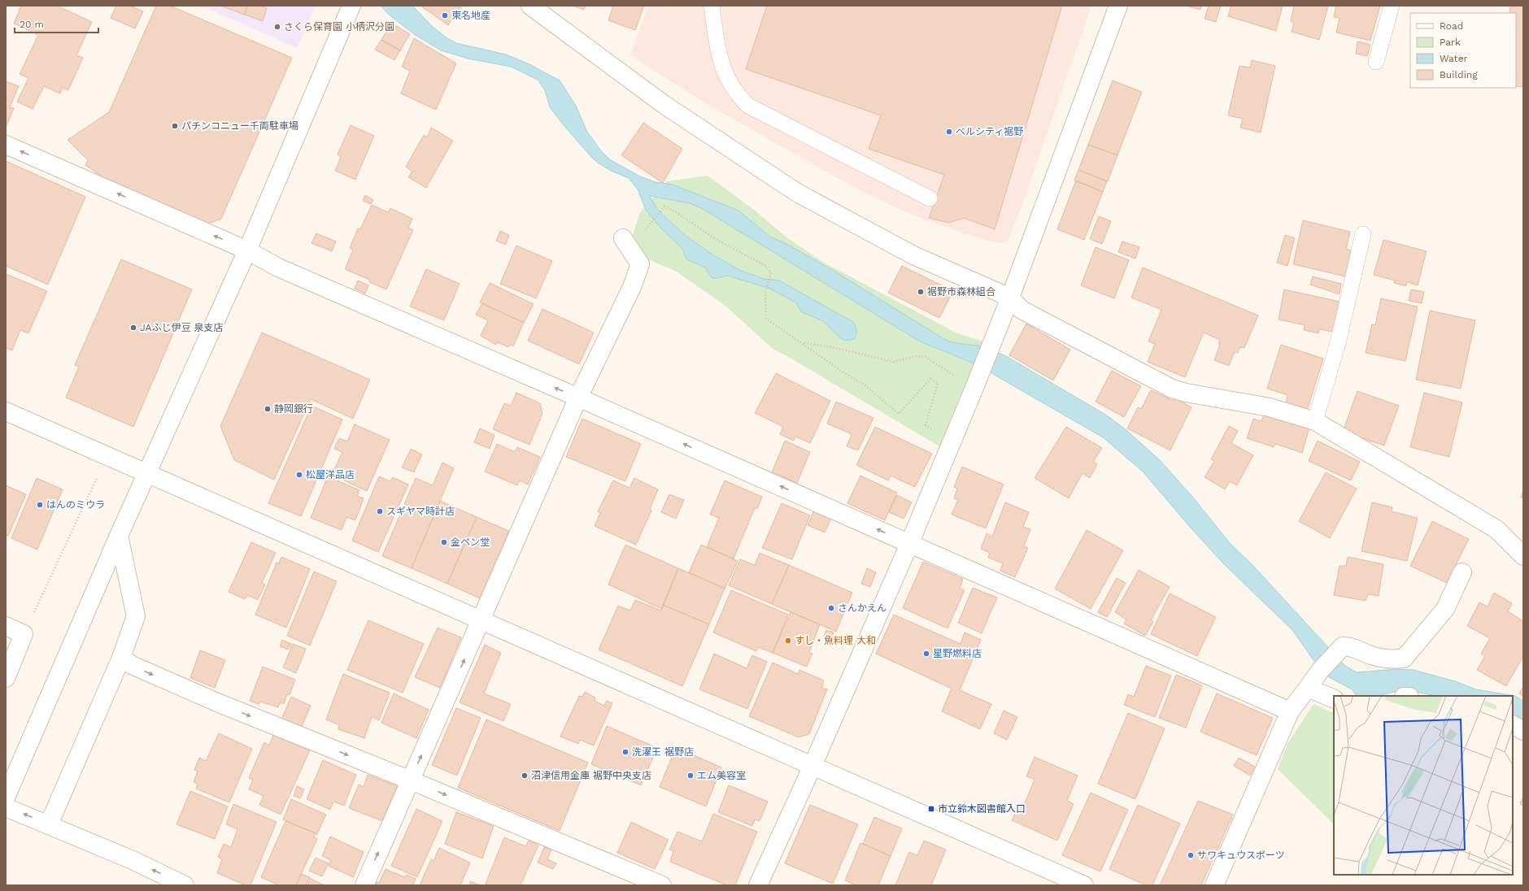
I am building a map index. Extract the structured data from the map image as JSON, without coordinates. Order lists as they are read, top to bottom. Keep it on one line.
{"places":{"other":["東名地産","さくら保育園 小柄沢分園","パチンコニュー千両駐車場","ベルシティ裾野","裾野市森林組合","JAふじ伊豆 泉支店","静岡銀行","松屋洋品店","はんのミウラ","スギヤマ時計店","金ペン堂","さんかえん","すし・魚料理 大和","星野燃料店","洗濯王 裾野店","沼津信用金庫 裾野中央支店","エム美容室","サワキュウスポーツ"],"transit":["市立鈴木図書館入口"]},"legend":["Road","Park","Water","Building"],"scale_bar":"20 m"}
